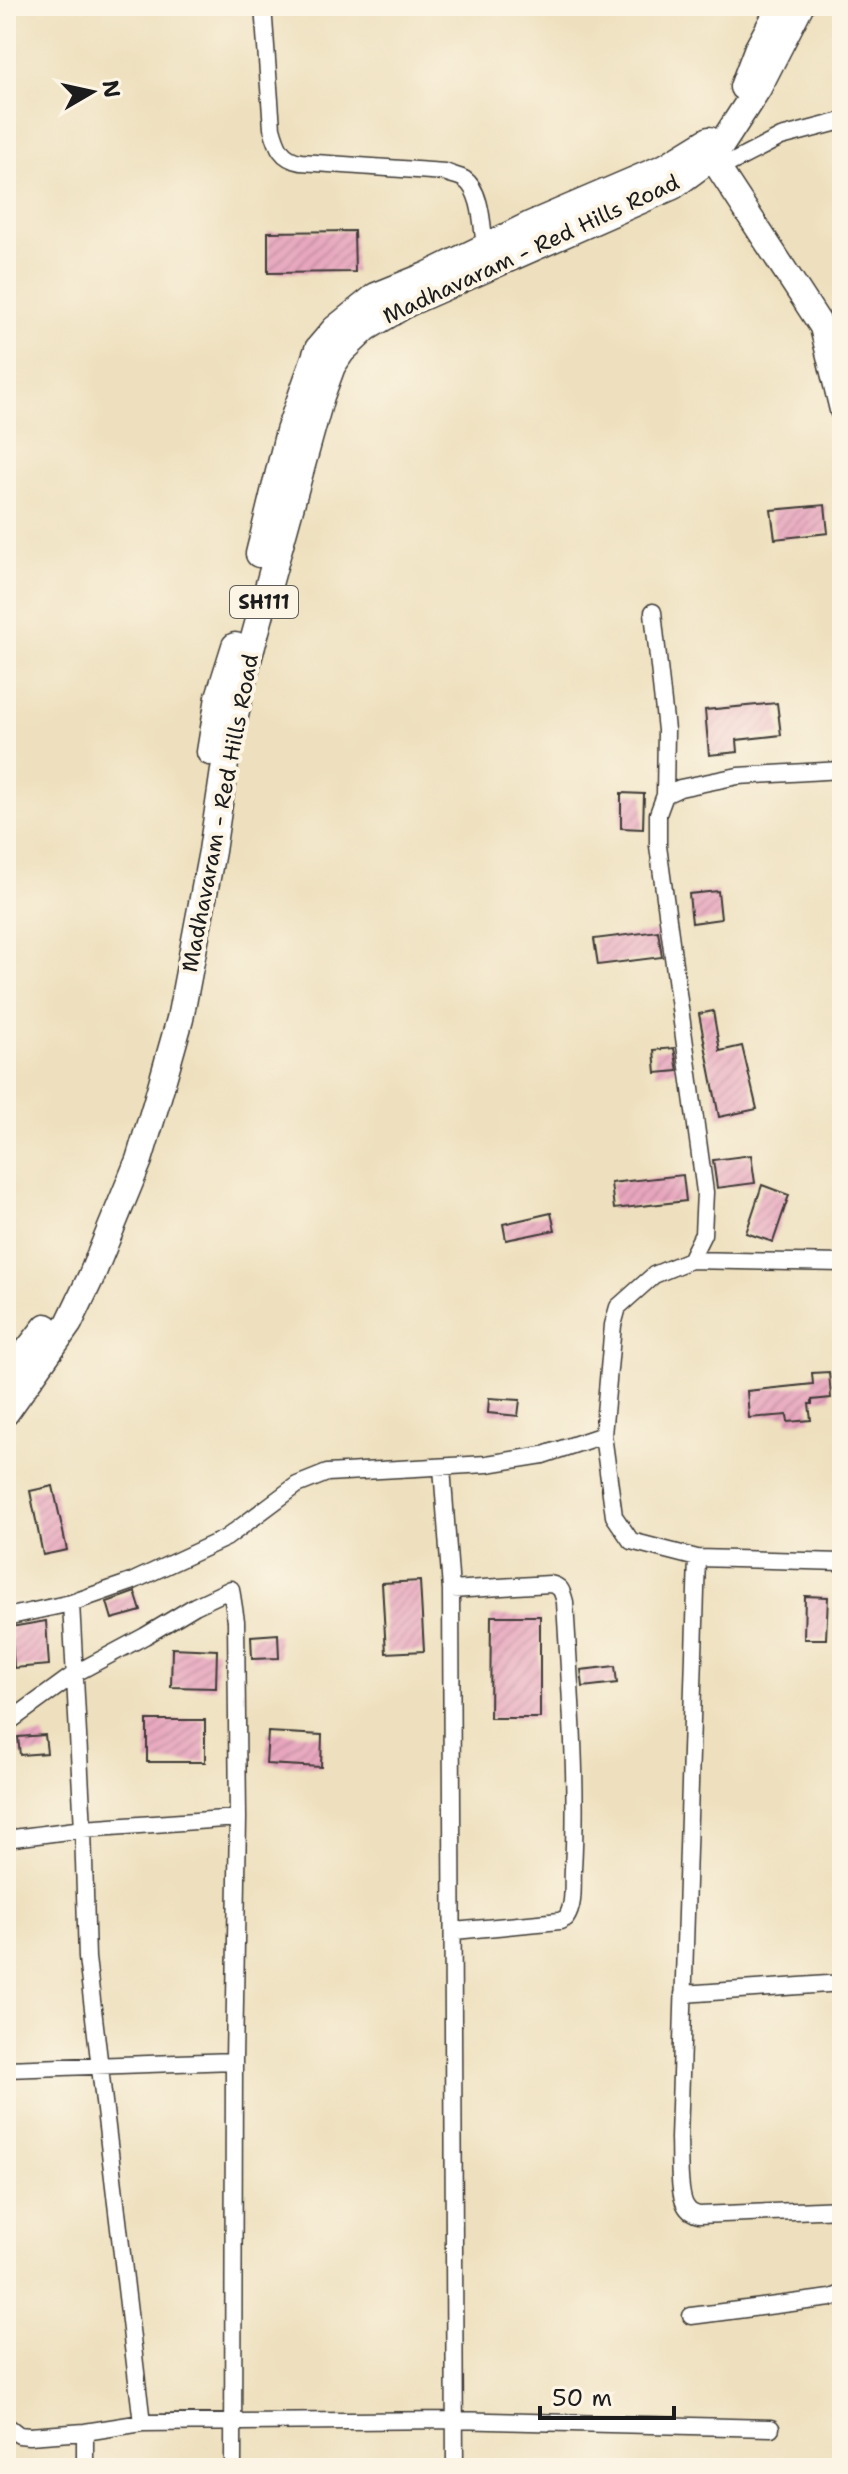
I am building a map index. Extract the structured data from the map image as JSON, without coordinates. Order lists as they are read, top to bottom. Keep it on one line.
{"streets":{"main road":["Madhavaram - Red Hills Road","SH111"]},"scale_bar":"50 m","north":"right"}
